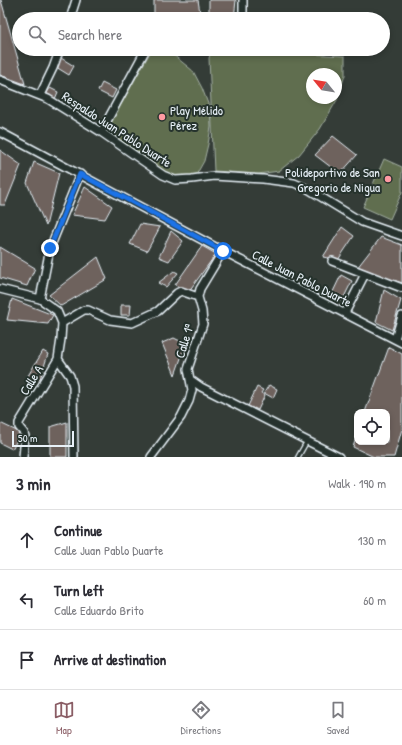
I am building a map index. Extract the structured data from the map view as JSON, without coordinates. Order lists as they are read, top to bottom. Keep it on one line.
{"streets":{"street":["Respaldo Juan Pablo Duarte","Calle Juan Pablo Duarte","Calle 1ª","Calle A"]},"places":["Play Mélido Pérez","Polideportivo de San Gregorio de Nigua"],"scale_bar":"50 m","north":"top left","page":{"search":"Search here","scale":"50 m","heading":["3 min","Walk · 190 m"],"list":[["Continue","Calle Juan Pablo Duarte","130 m"],["Turn left","Calle Eduardo Brito","60 m"],"Arrive at destination"],"nav":["Map","Directions","Saved"]}}
